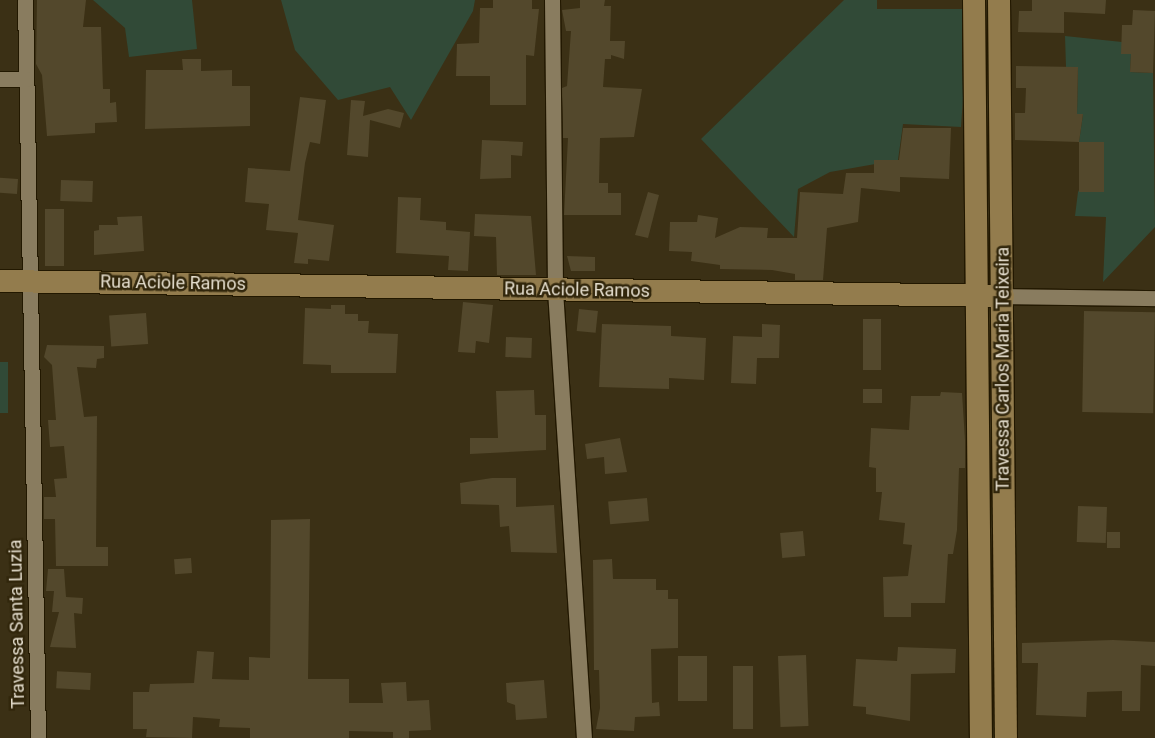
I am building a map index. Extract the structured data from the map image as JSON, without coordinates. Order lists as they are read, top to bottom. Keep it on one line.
{"streets":{"main road":["Rua Aciole Ramos","Travessa Carlos Maria Teixeira"],"street":["Travessa Santa Luzia"]},"crossings":[["Rua Aciole Ramos","Travessa Carlos Maria Teixeira"],["Rua Aciole Ramos","Travessa Santa Luzia"]]}
